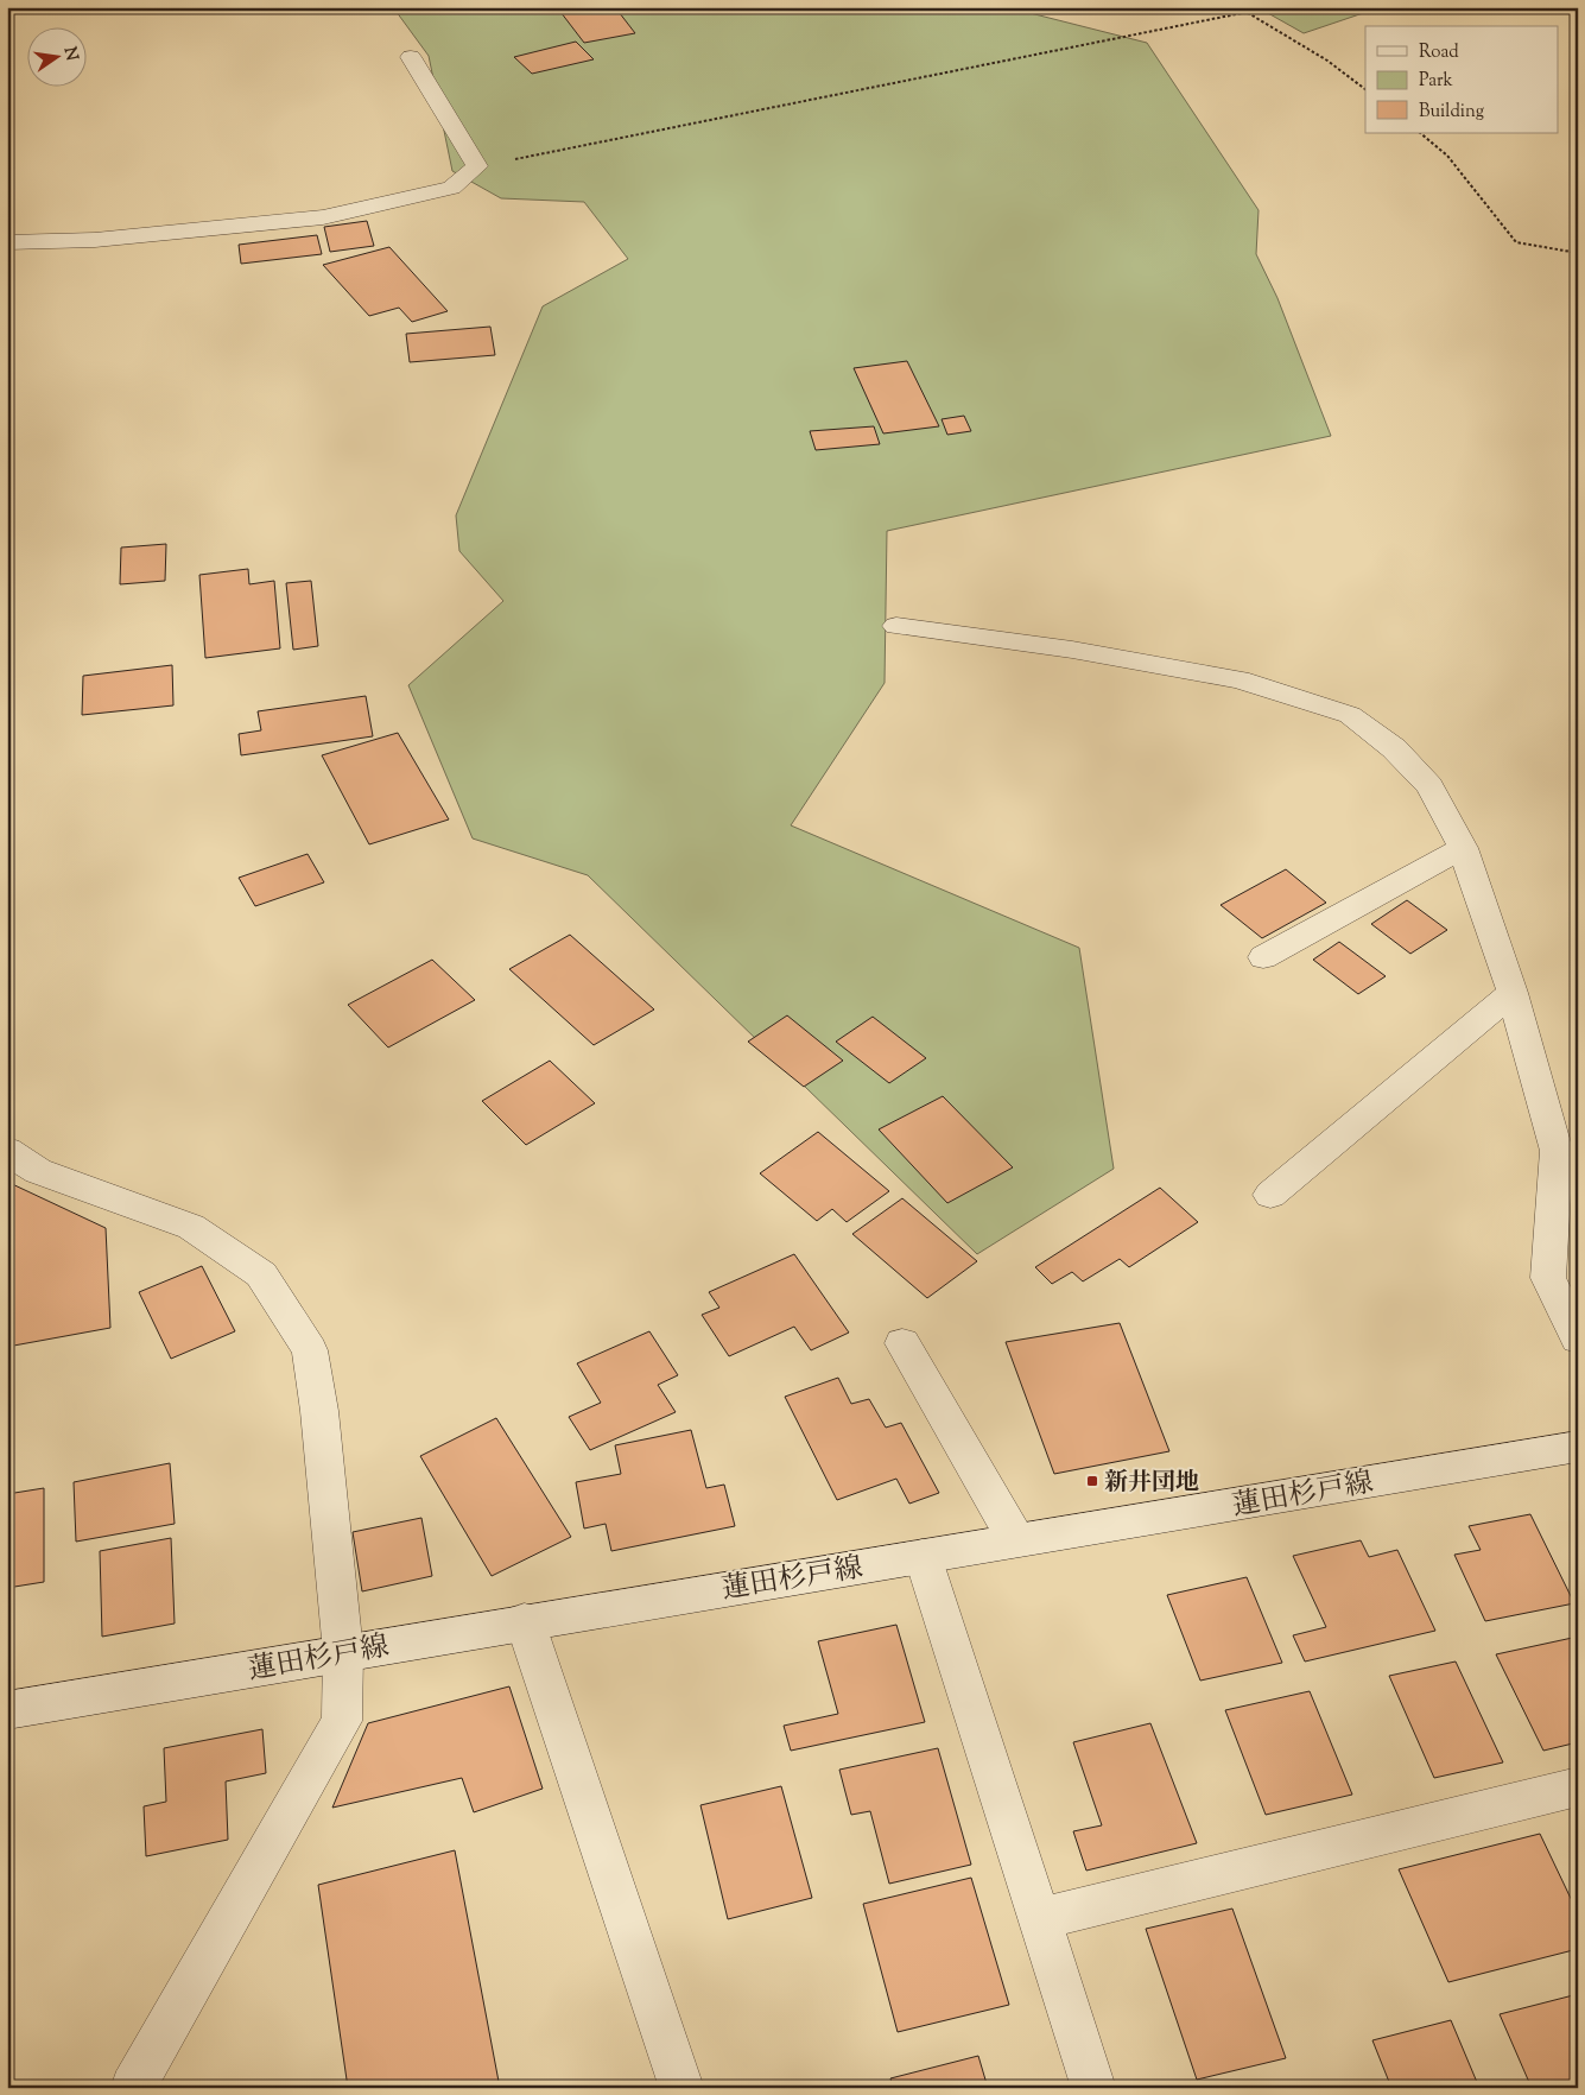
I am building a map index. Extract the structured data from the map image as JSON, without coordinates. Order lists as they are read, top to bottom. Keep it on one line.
{"streets":{"street":["蓮田杉戸線"]},"places":{"transit":["新井団地"]},"legend":["Road","Park","Building"],"north":"right"}
